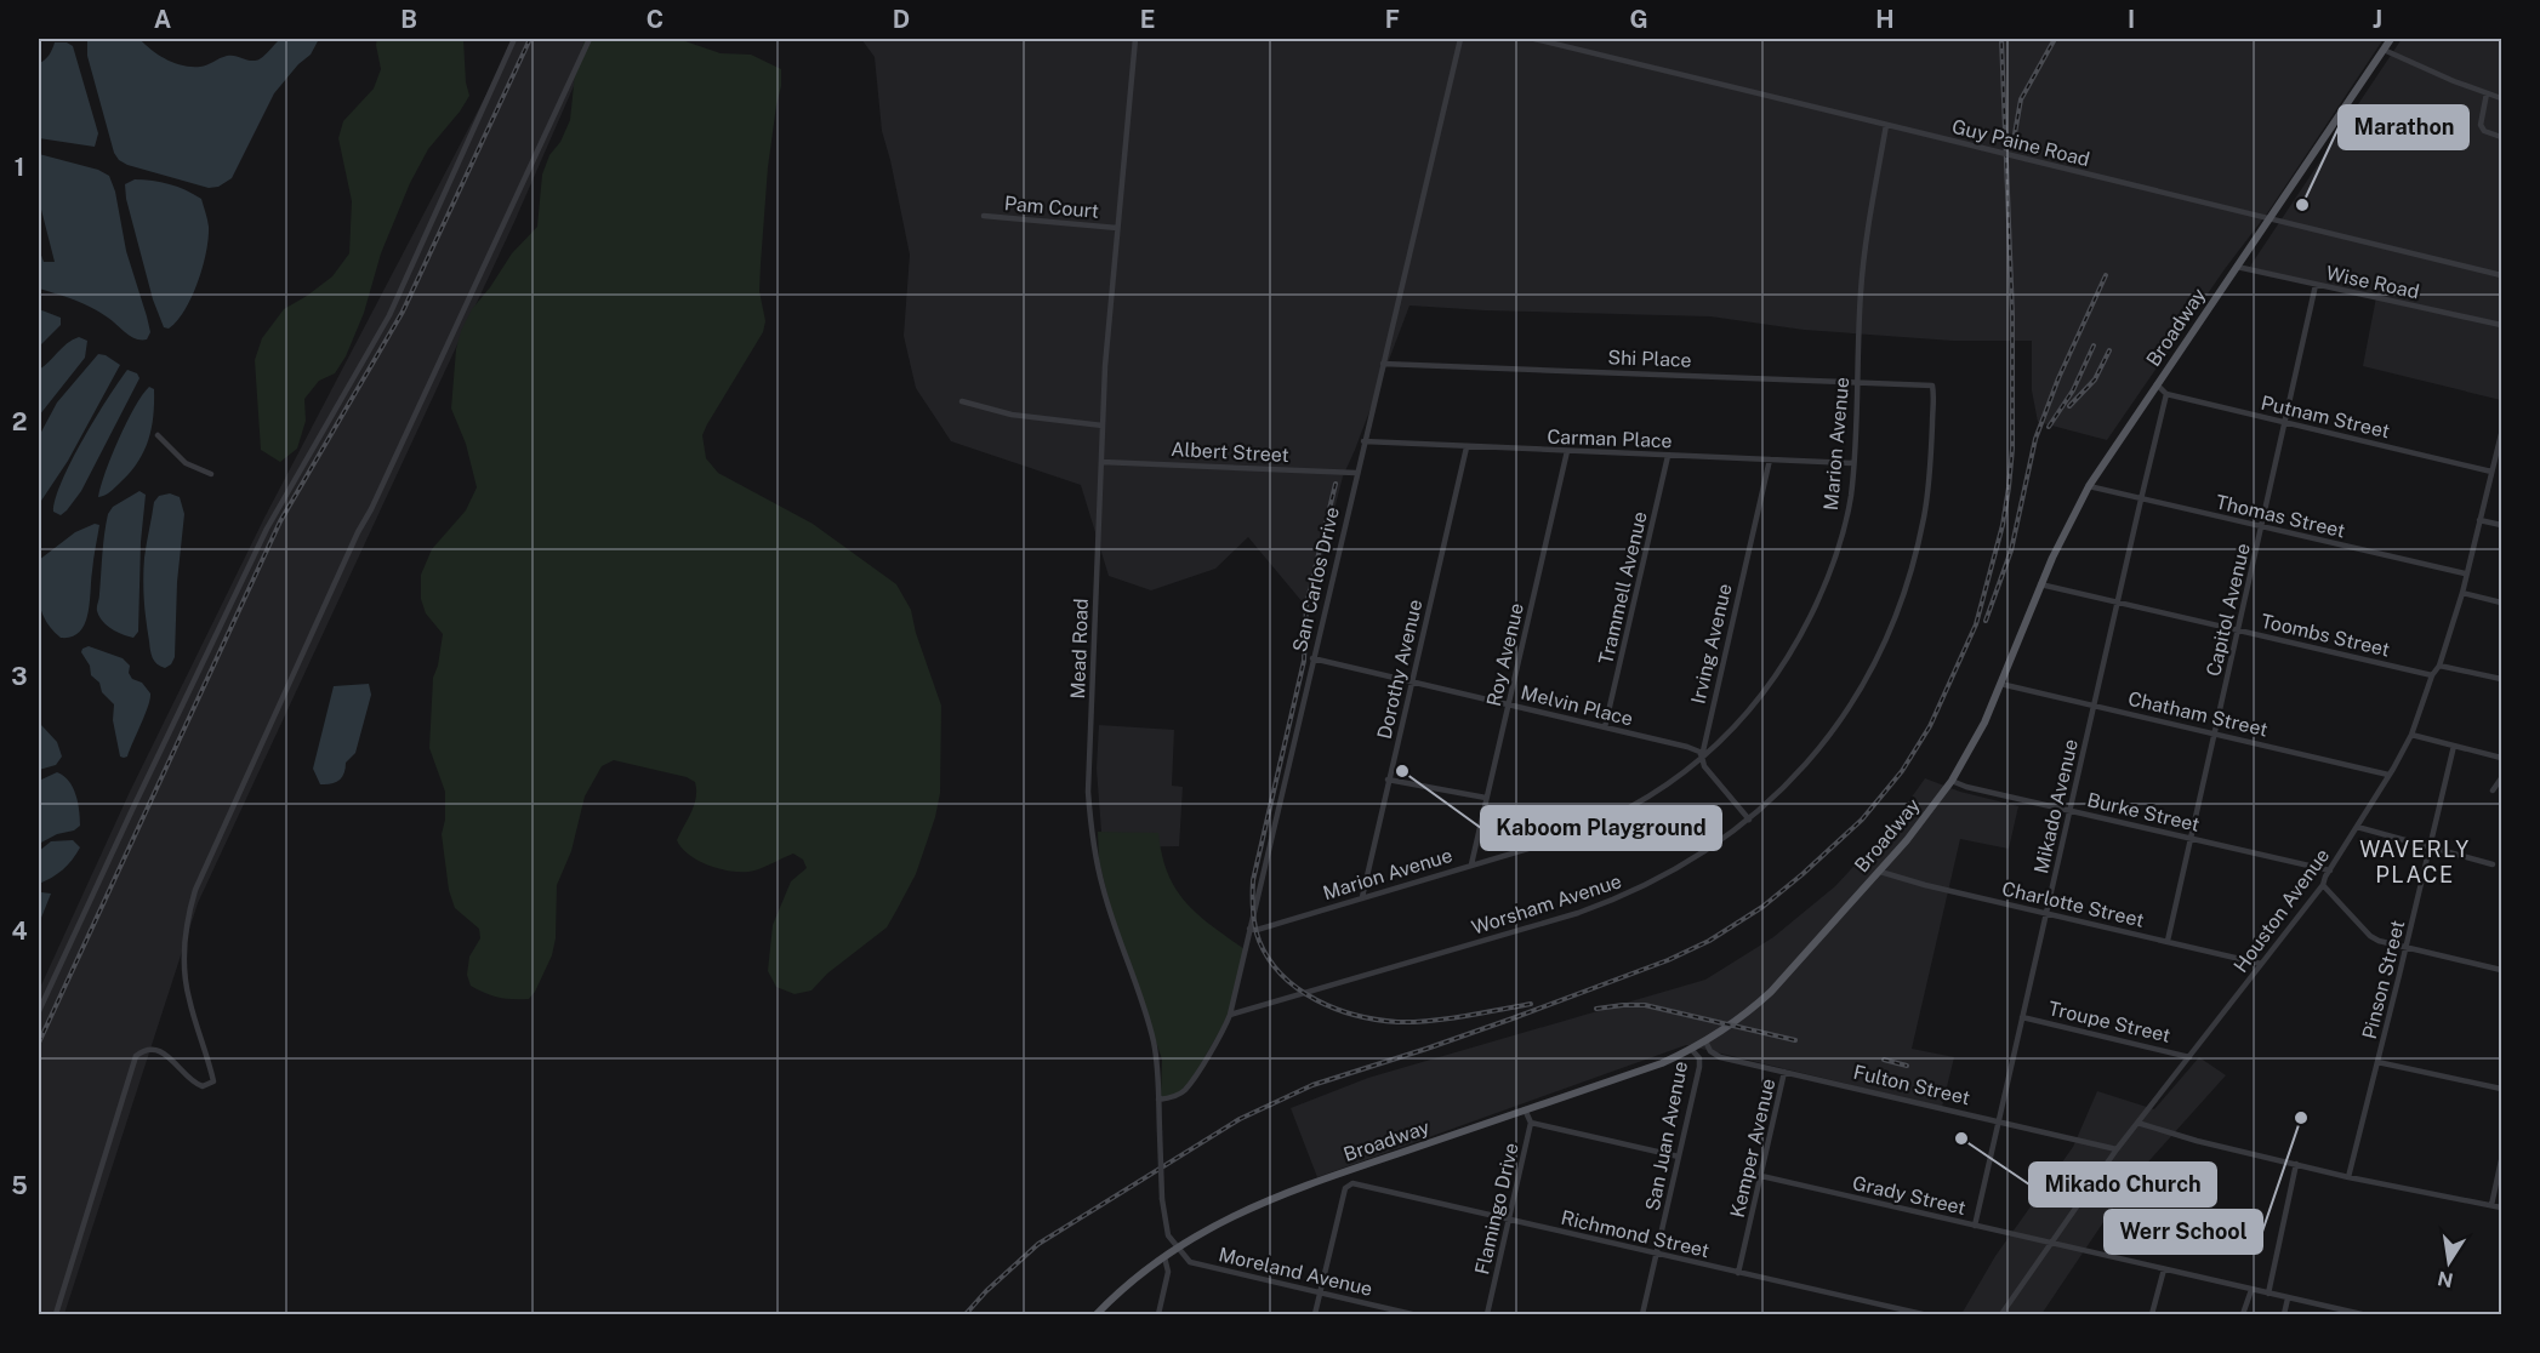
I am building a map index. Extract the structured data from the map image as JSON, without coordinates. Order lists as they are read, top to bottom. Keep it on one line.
{"streets":{"main road":["Broadway"],"street":["Guy Paine Road","Pam Court","Wise Road","Shi Place","Putnam Street","Carman Place","Marion Avenue","Albert Street","Thomas Street","San Carlos Drive","Trammell Avenue","Capitol Avenue","Toombs Street","Irving Avenue","Mead Road","Roy Avenue","Dorothy Avenue","Melvin Place","Chatham Street","Mikado Avenue","Burke Street","Worsham Avenue","Charlotte Street","Houston Avenue","Pinson Street","Troupe Street","Fulton Street","San Juan Avenue","Kemper Avenue","Grady Street","Flamingo Drive","Richmond Street","Moreland Avenue"]},"crossings":[["Guy Paine Road","Broadway"],["Guy Paine Road","Marion Avenue"],["Pam Court","Mead Road"],["Wise Road","Broadway"],["Wise Road","Capitol Avenue"],["Broadway","Thomas Street"],["Broadway","Toombs Street"],["Broadway","Mead Road"],["Broadway","Chatham Street"],["Broadway","Burke Street"],["Broadway","Charlotte Street"],["Broadway","Fulton Street"],["Broadway","San Juan Avenue"],["Broadway","Flamingo Drive"],["Broadway","Moreland Avenue"],["Shi Place","Marion Avenue"],["Shi Place","San Carlos Drive"],["Shi Place","Worsham Avenue"],["Putnam Street","Capitol Avenue"],["Putnam Street","Mikado Avenue"],["Putnam Street","Houston Avenue"],["Carman Place","Marion Avenue"],["Carman Place","San Carlos Drive"],["Carman Place","Trammell Avenue"],["Carman Place","Irving Avenue"],["Carman Place","Roy Avenue"],["Carman Place","Dorothy Avenue"],["Marion Avenue","San Carlos Drive"],["Marion Avenue","Irving Avenue"],["Marion Avenue","Roy Avenue"],["Marion Avenue","Dorothy Avenue"],["Marion Avenue","Melvin Place"],["Albert Street","San Carlos Drive"],["Albert Street","Mead Road"],["Thomas Street","Capitol Avenue"],["Thomas Street","Mikado Avenue"],["Thomas Street","Houston Avenue"],["San Carlos Drive","Mead Road"],["San Carlos Drive","Melvin Place"],["San Carlos Drive","Worsham Avenue"],["Trammell Avenue","Melvin Place"],["Capitol Avenue","Toombs Street"],["Capitol Avenue","Chatham Street"],["Capitol Avenue","Burke Street"],["Capitol Avenue","Charlotte Street"],["Toombs Street","Mikado Avenue"],["Toombs Street","Houston Avenue"],["Irving Avenue","Melvin Place"],["Mead Road","Moreland Avenue"],["Roy Avenue","Melvin Place"],["Dorothy Avenue","Melvin Place"],["Chatham Street","Mikado Avenue"],["Chatham Street","Houston Avenue"],["Mikado Avenue","Burke Street"],["Mikado Avenue","Charlotte Street"],["Mikado Avenue","Troupe Street"],["Mikado Avenue","Fulton Street"],["Mikado Avenue","Grady Street"],["Burke Street","Houston Avenue"],["Charlotte Street","Houston Avenue"],["Houston Avenue","Troupe Street"],["Houston Avenue","Fulton Street"],["Houston Avenue","Grady Street"],["Fulton Street","Kemper Avenue"],["San Juan Avenue","Richmond Street"],["Kemper Avenue","Grady Street"],["Kemper Avenue","Richmond Street"],["Flamingo Drive","Richmond Street"]],"districts":["WAVERLY PLACE"],"places":["Marathon","Kaboom Playground","Werr School","Mikado Church"],"north":"bottom","grid":{"columns":["A","B","C","D","E","F","G","H","I","J"],"rows":["1","2","3","4","5"]}}
